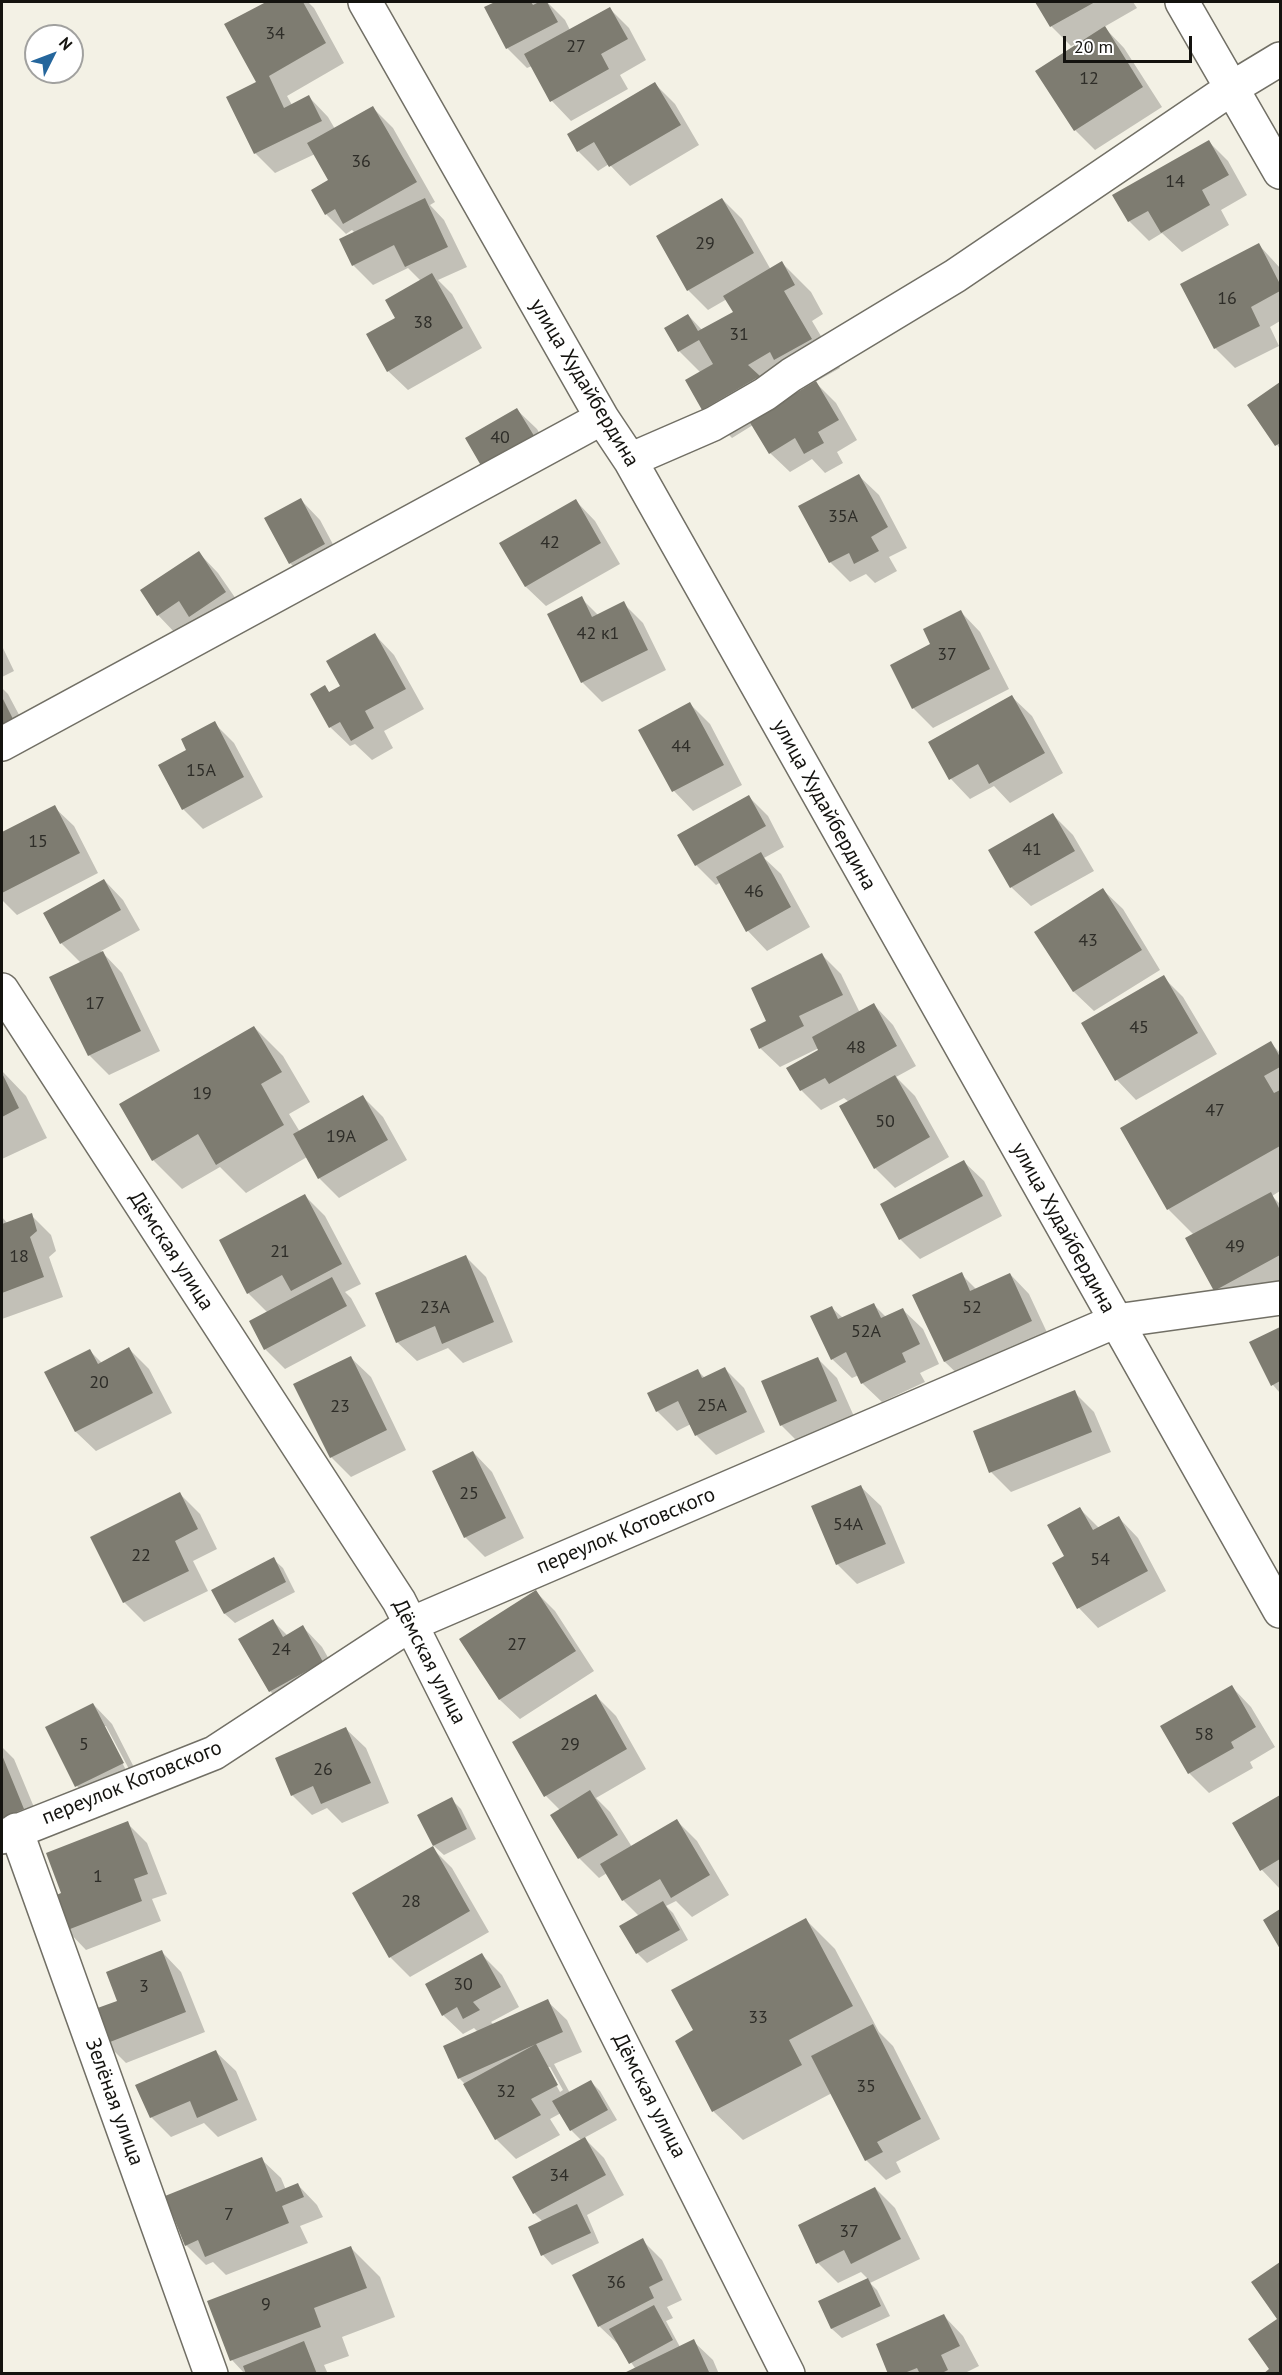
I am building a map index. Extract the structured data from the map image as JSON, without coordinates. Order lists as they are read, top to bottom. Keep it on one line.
{"streets":{"street":["улица Худайбердина","Дёмская улица","переулок Котовского","Зелёная улица"]},"crossings":[["улица Худайбердина","переулок Котовского"],["Дёмская улица","переулок Котовского"],["переулок Котовского","Зелёная улица"]],"house_numbers":["34","27","12","36","14","29","16","38","31","40","35А","42","42 к1","37","44","15А","15","41","46","43","17","45","48","19","47","50","19А","49","21","18","23А","52","52А","20","25А","23","25","54А","22","54","27","24","58","5","29","26","1","28","30","3","33","35","32","34","7","37","36","9"],"scale_bar":"20 m","north":"top right"}
